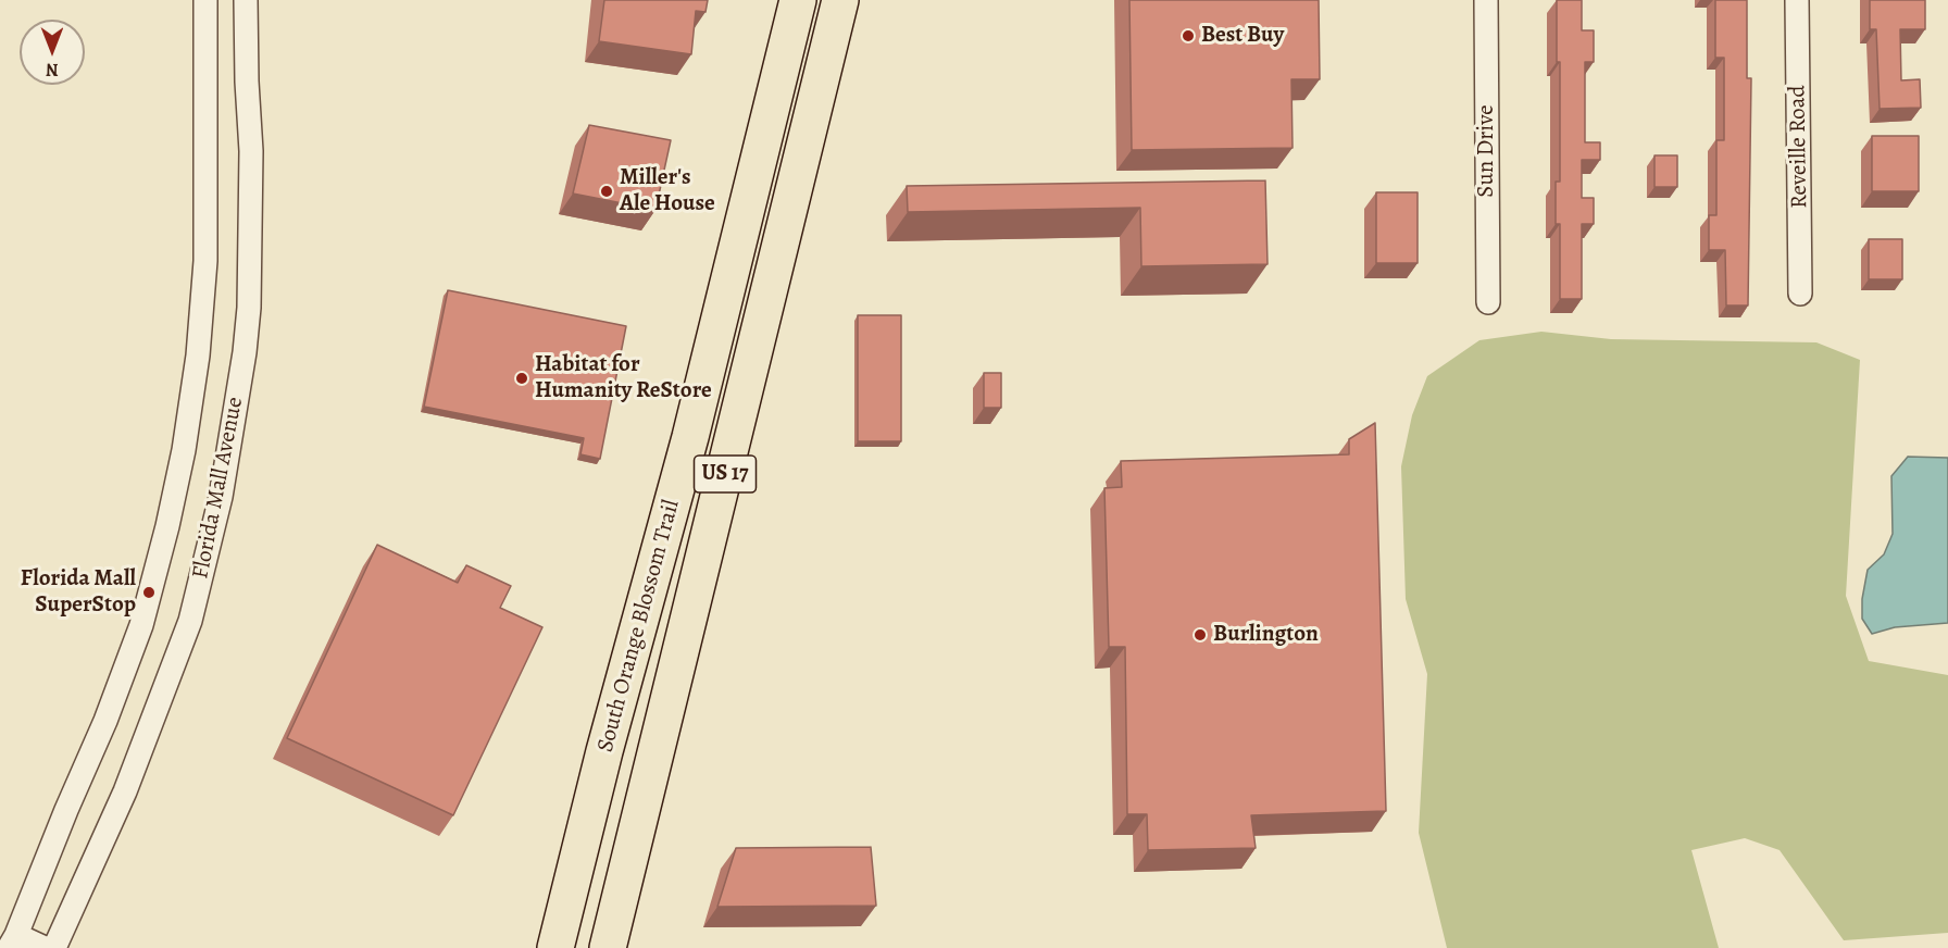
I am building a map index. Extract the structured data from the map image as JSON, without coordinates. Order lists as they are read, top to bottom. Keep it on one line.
{"streets":{"main road":["US 17","South Orange Blossom Trail"],"street":["Reveille Road","Sun Drive","Florida Mall Avenue"]},"places":["Best Buy","Miller's Ale House","Habitat for Humanity ReStore","Florida Mall SuperStop","Burlington"],"north":"bottom"}
